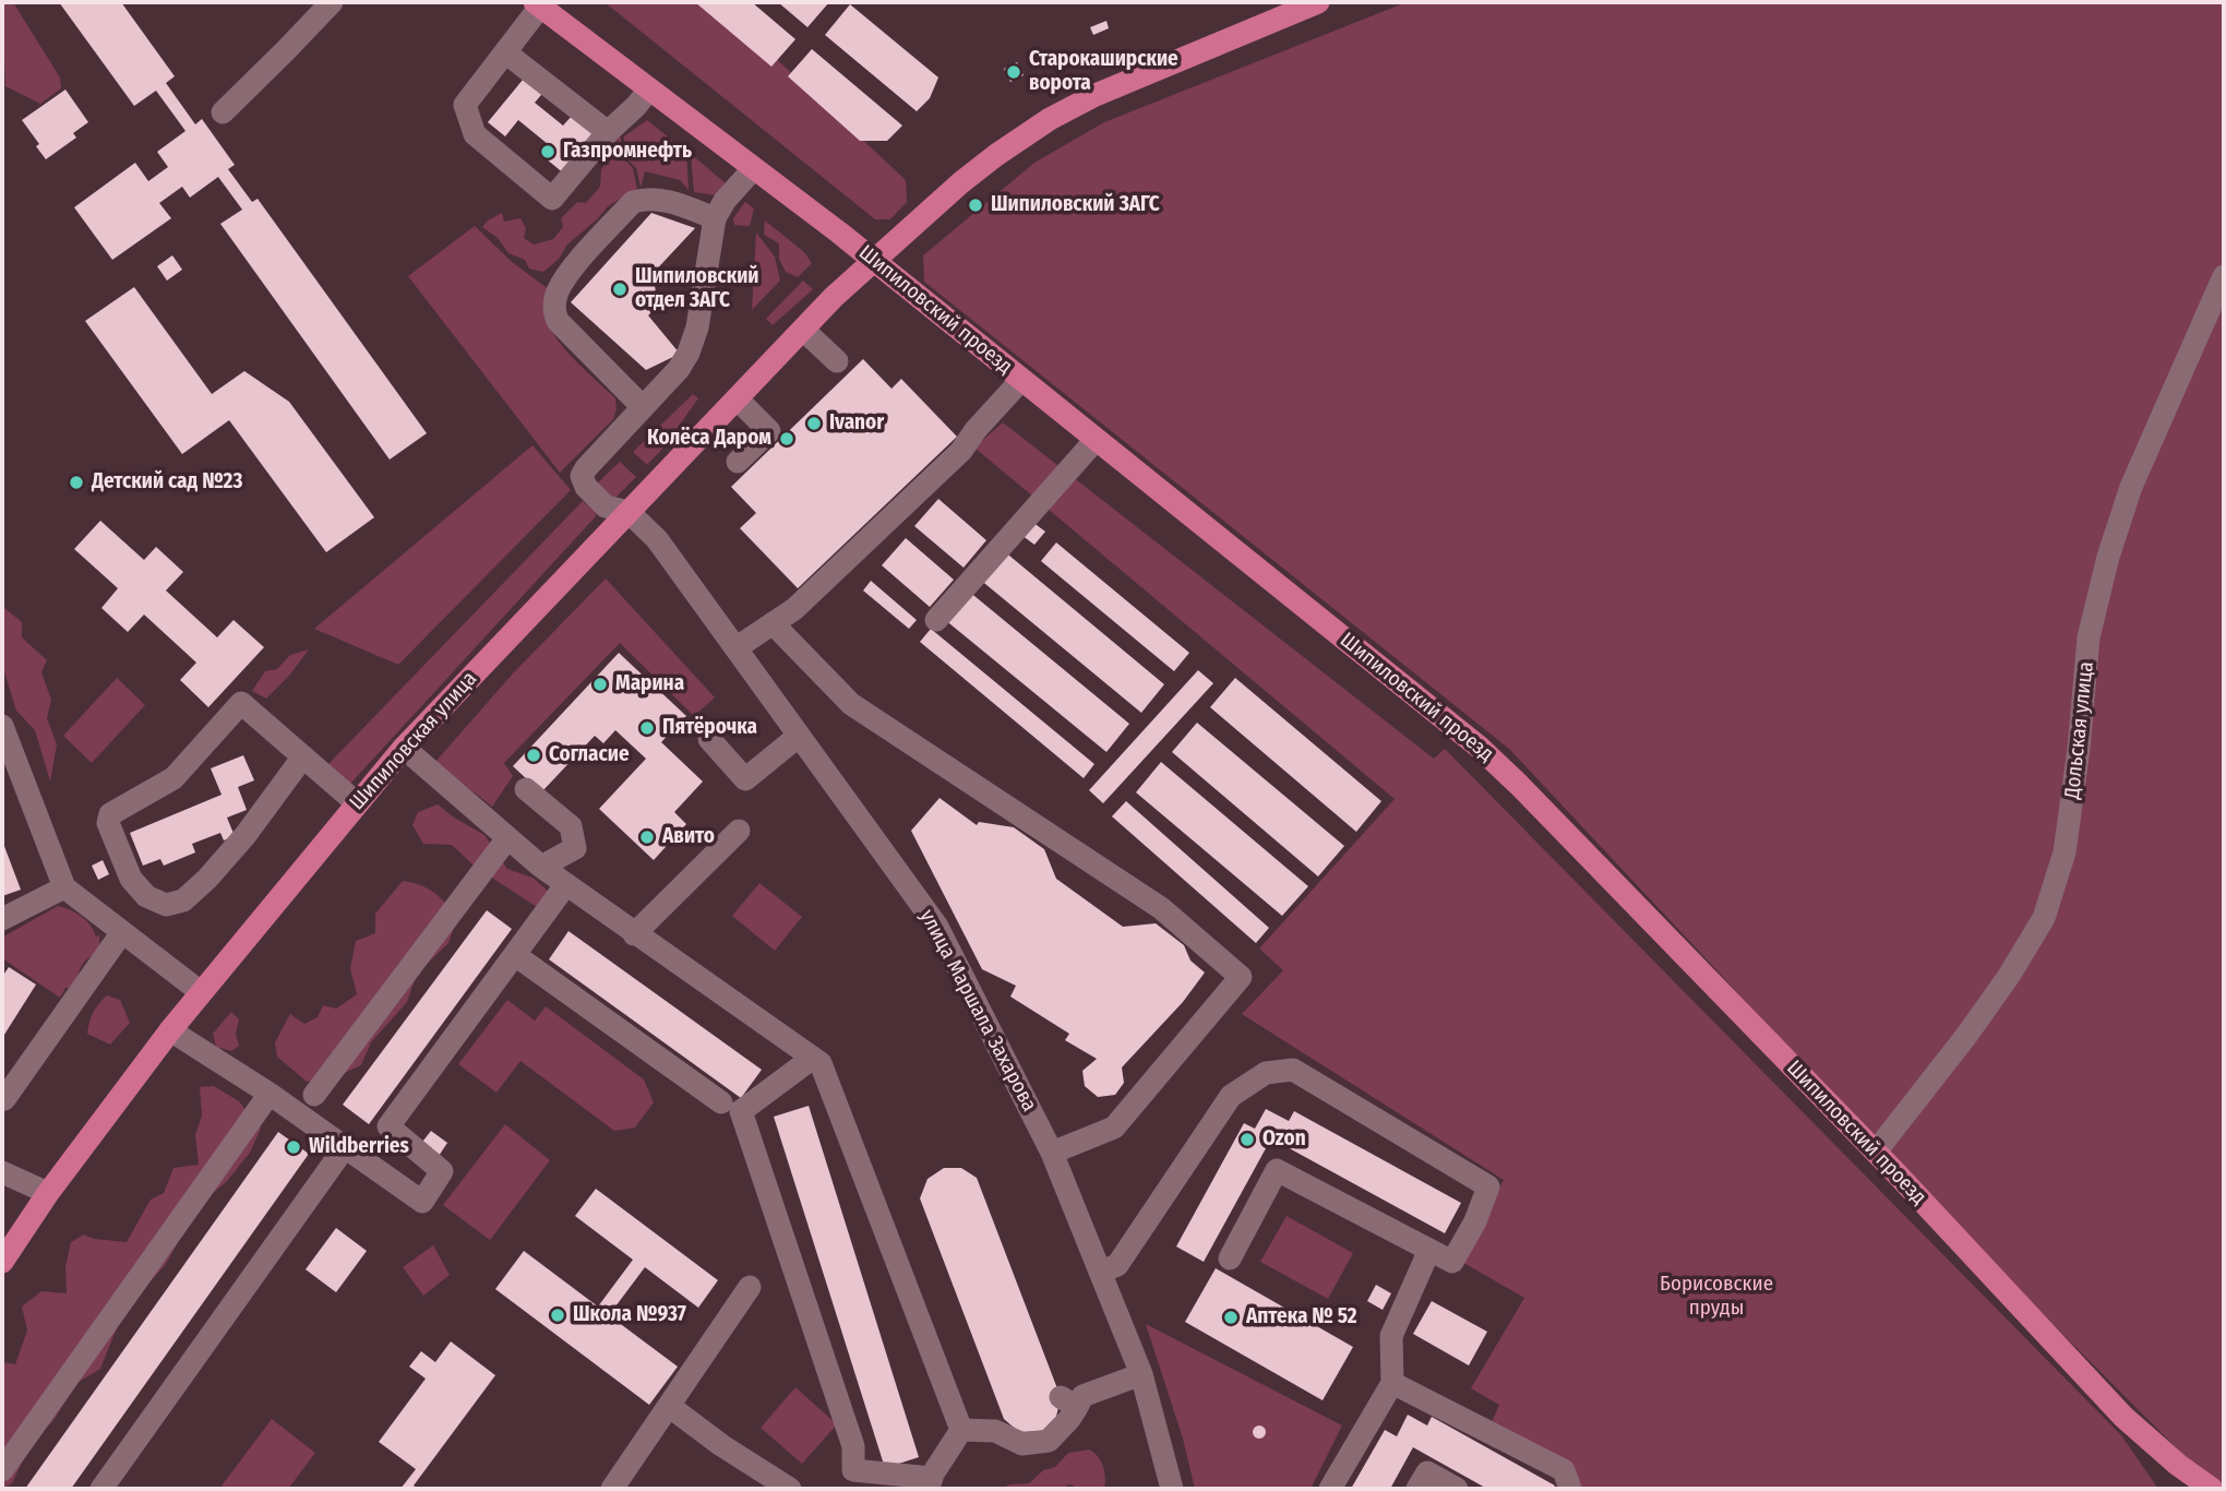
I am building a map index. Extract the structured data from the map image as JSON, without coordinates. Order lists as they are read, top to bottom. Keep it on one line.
{"streets":{"main road":["Шипиловский проезд","Шипиловская улица"],"street":["Дольская улица","улица Маршала Захарова"]},"crossings":[["Шипиловский проезд","Дольская улица"],["Шипиловский проезд","Шипиловская улица"],["Шипиловская улица","улица Маршала Захарова"]],"parks":["Борисовские пруды"],"places":["Старокаширские ворота","Газпромнефть","Шипиловский ЗАГС","Шипиловский отдел ЗАГС","Ivanor","Колёса Даром","Детский сад №23","Марина","Пятёрочка","Согласие","Авито","Ozon","Wildberries","Школа №937","Аптека № 52"]}
